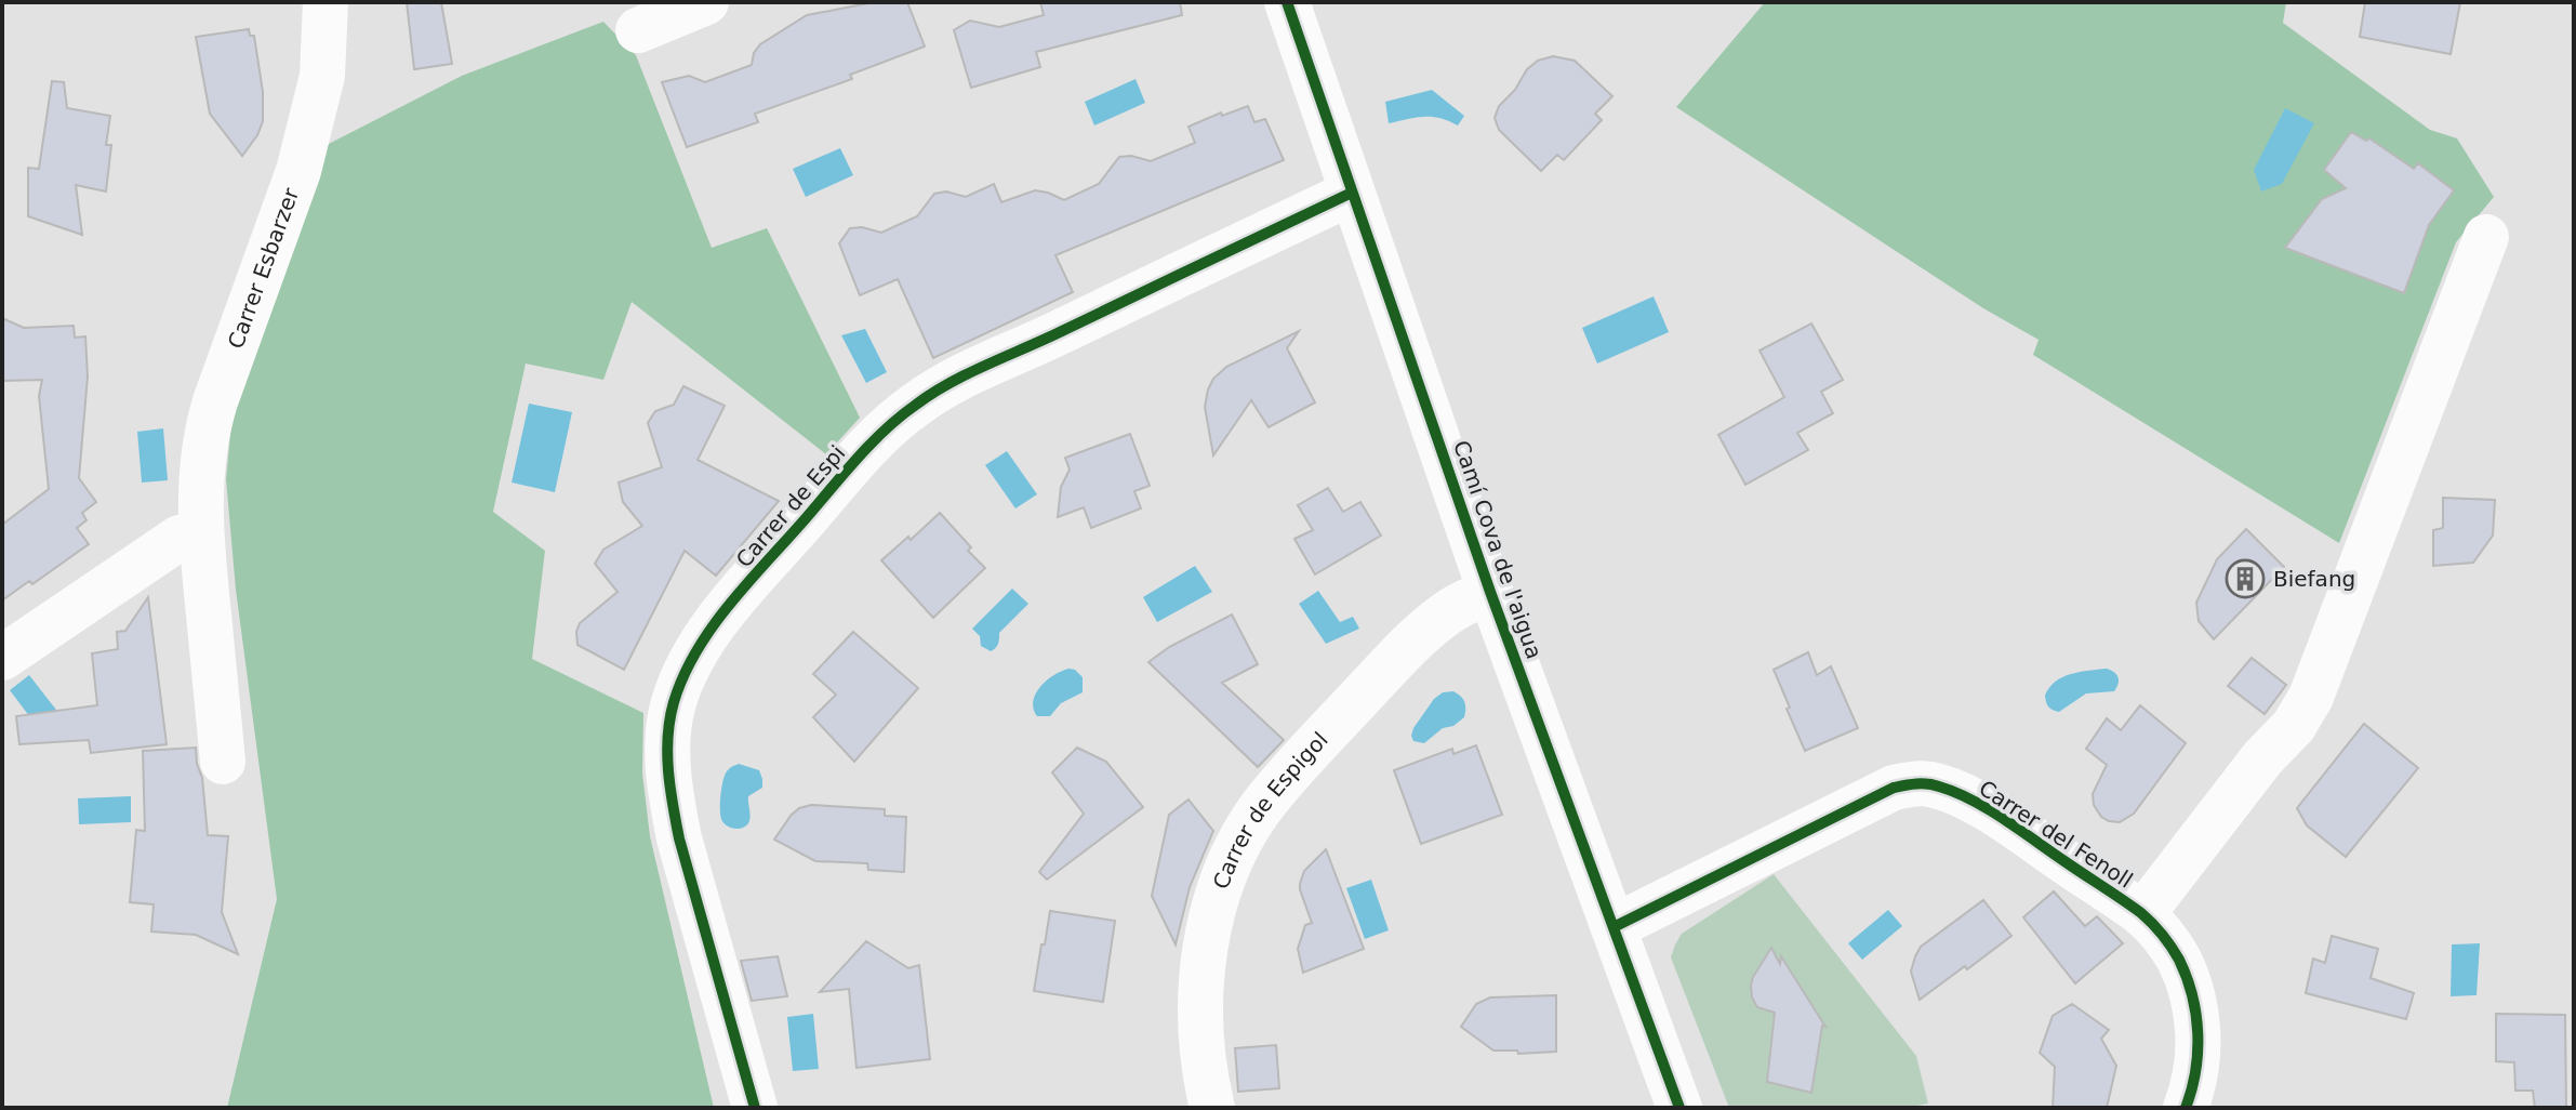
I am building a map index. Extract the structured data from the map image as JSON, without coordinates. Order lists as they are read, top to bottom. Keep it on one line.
{"streets":{"street":["Carrer Esbarzer","Carrer de Espi","Camí Cova de l'aigua","Carrer de Espigol","Carrer del Fenoll"]},"crossings":[["Carrer de Espi","Camí Cova de l'aigua"],["Camí Cova de l'aigua","Carrer de Espigol"],["Camí Cova de l'aigua","Carrer del Fenoll"]],"places":{"building":["Biefang"]}}
